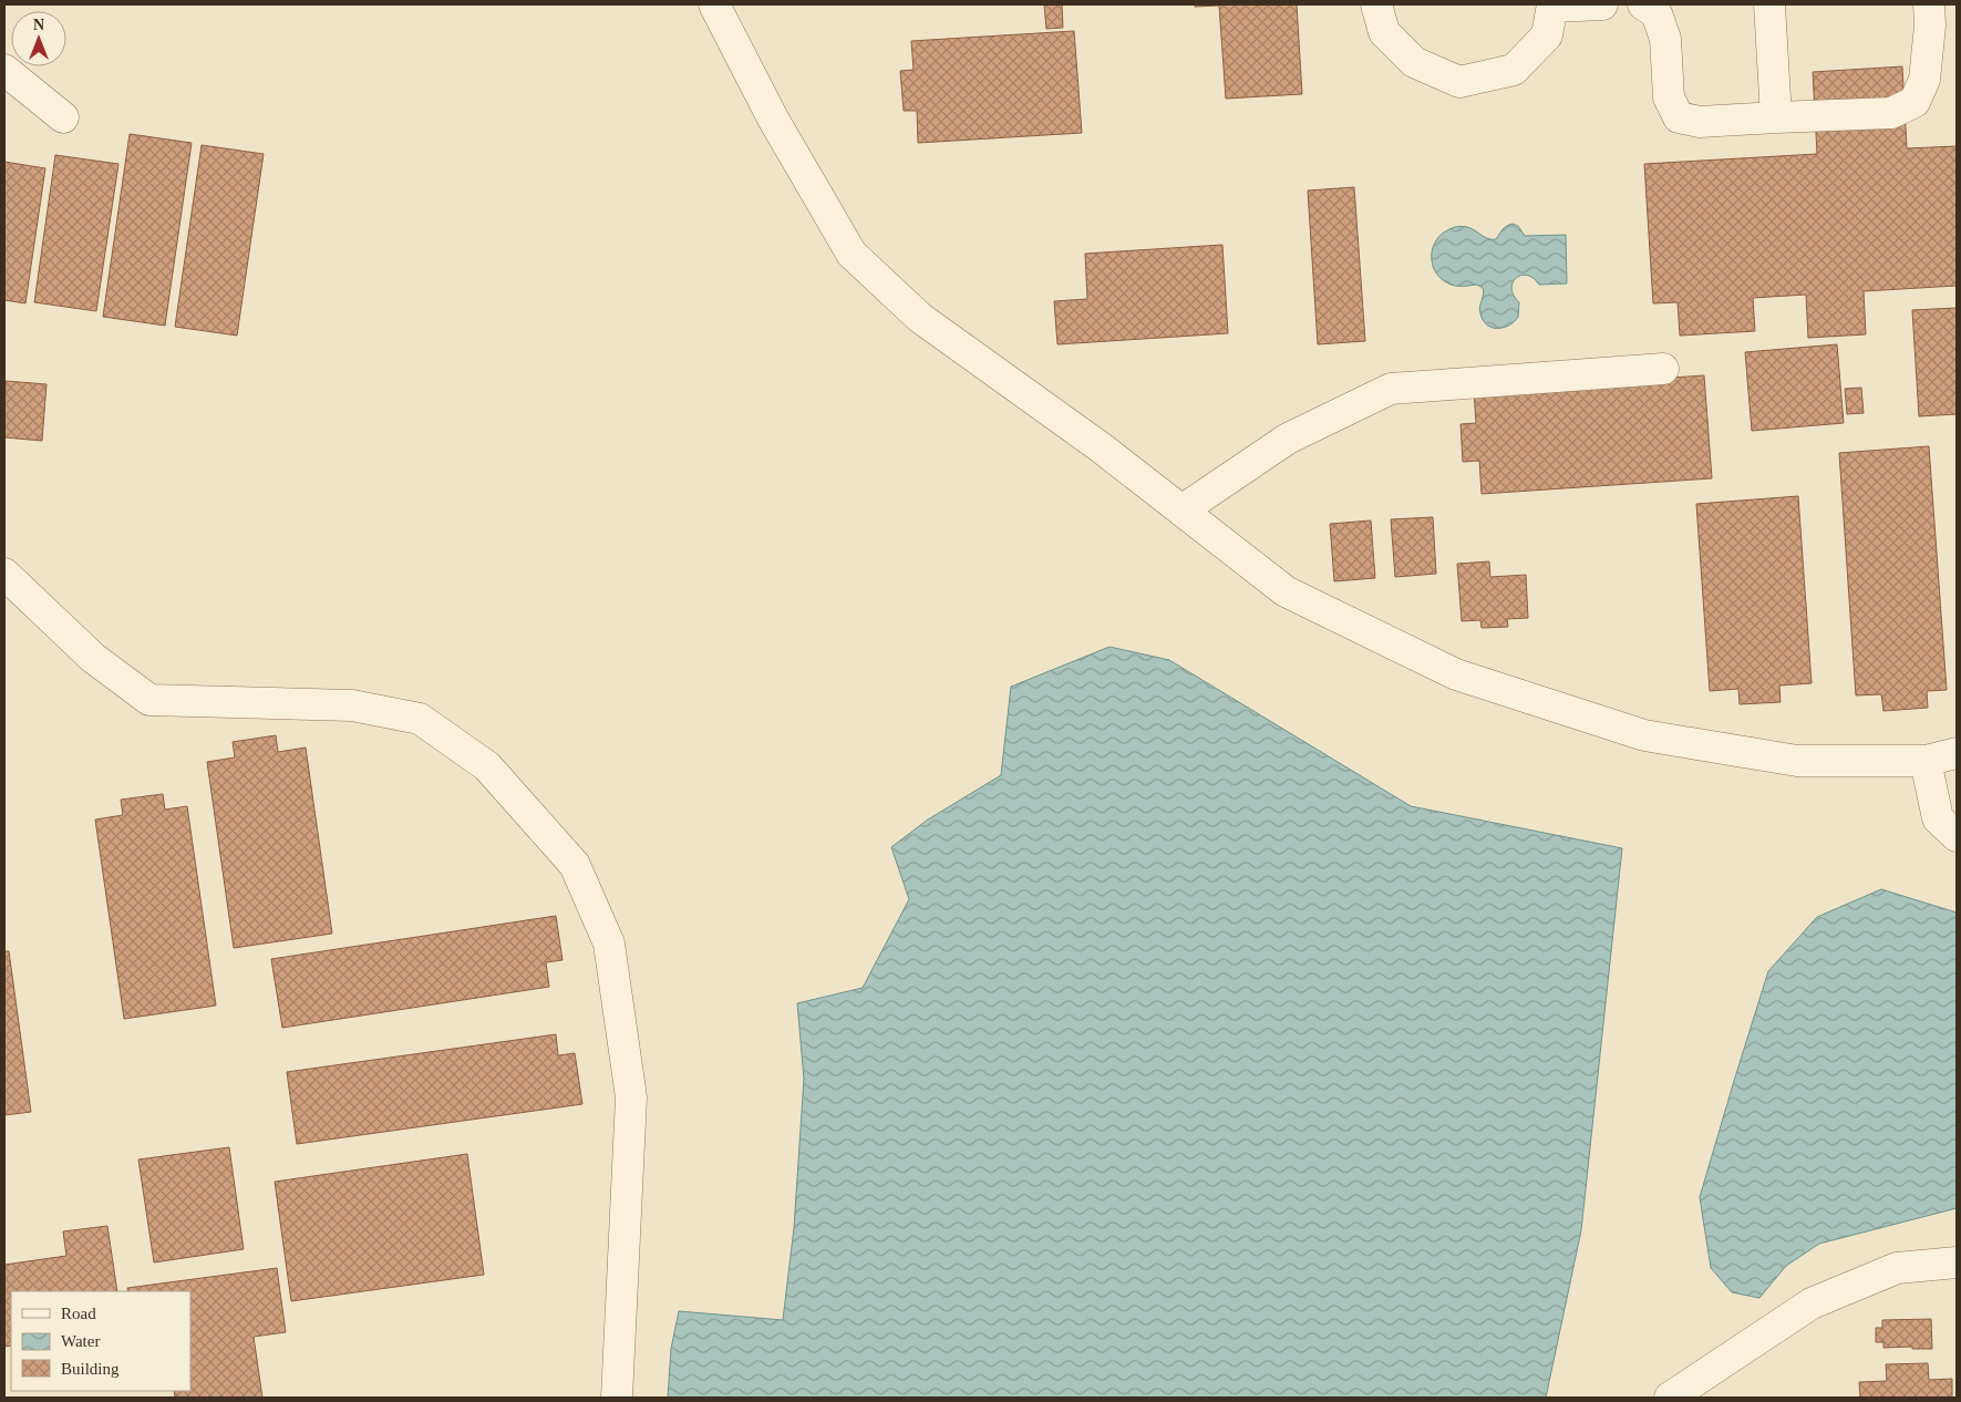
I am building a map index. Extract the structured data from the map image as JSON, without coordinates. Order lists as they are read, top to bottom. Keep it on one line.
{"legend":["Road","Water","Building"],"north":"top"}
